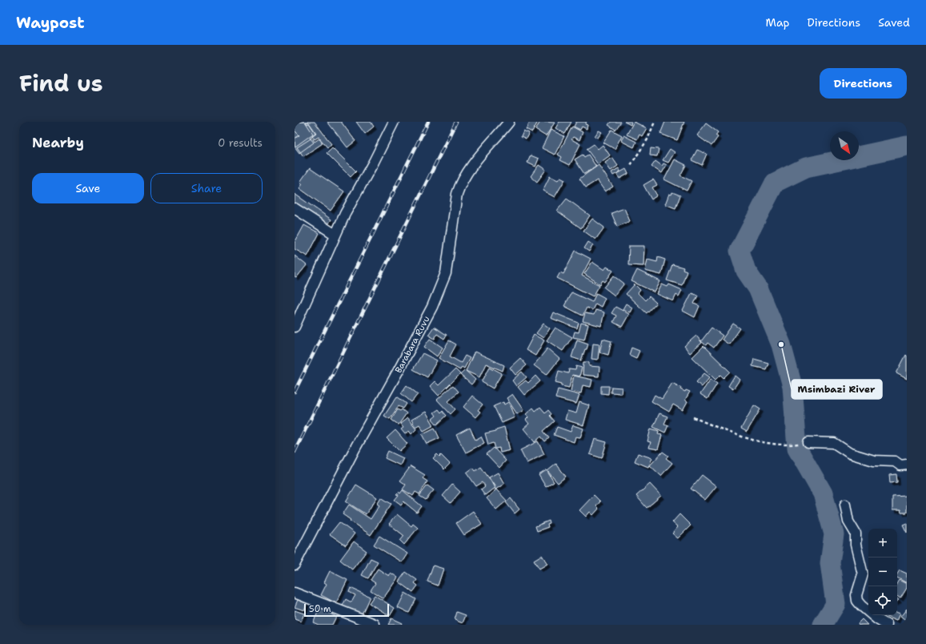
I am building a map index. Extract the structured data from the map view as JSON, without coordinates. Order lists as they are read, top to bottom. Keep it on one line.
{"streets":{"street":["Barabara Ruvu"]},"places":["Msimbazi River"],"scale_bar":"50 m","north":"bottom right","page":{"header":"Waypost","nav":["Map","Directions","Saved"],"title":"Find us","buttons":["Directions",["Save","Share"]],"heading":["Nearby","0 results"],"map_buttons":["+","−"],"scale":"50 m"}}
